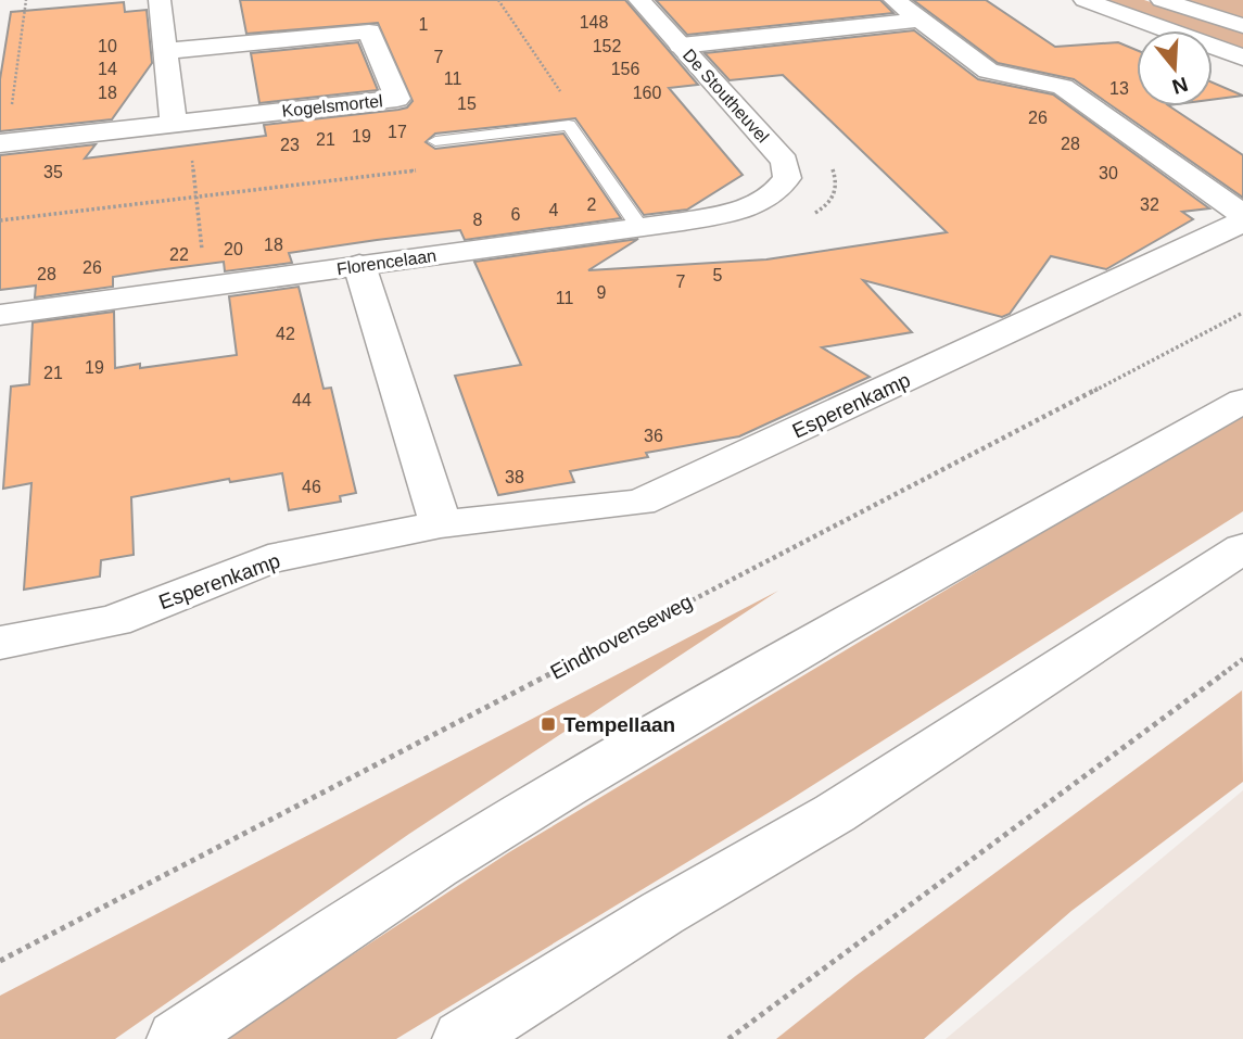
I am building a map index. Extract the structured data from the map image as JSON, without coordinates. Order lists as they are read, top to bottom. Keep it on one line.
{"streets":{"main road":["De Stoutheuvel","Kogelsmortel","Florencelaan","Esperenkamp"],"path":["Eindhovenseweg"]},"crossings":[["De Stoutheuvel","Florencelaan"]],"places":{"transit":["Tempellaan"]},"house_numbers":["148","1","10","152","7","14","156","11","13","18","160","15","26","17","19","21","28","23","35","30","2","32","4","6","8","18","20","22","26","28","5","7","9","11","42","19","21","44","36","38","46"],"north":"bottom"}
